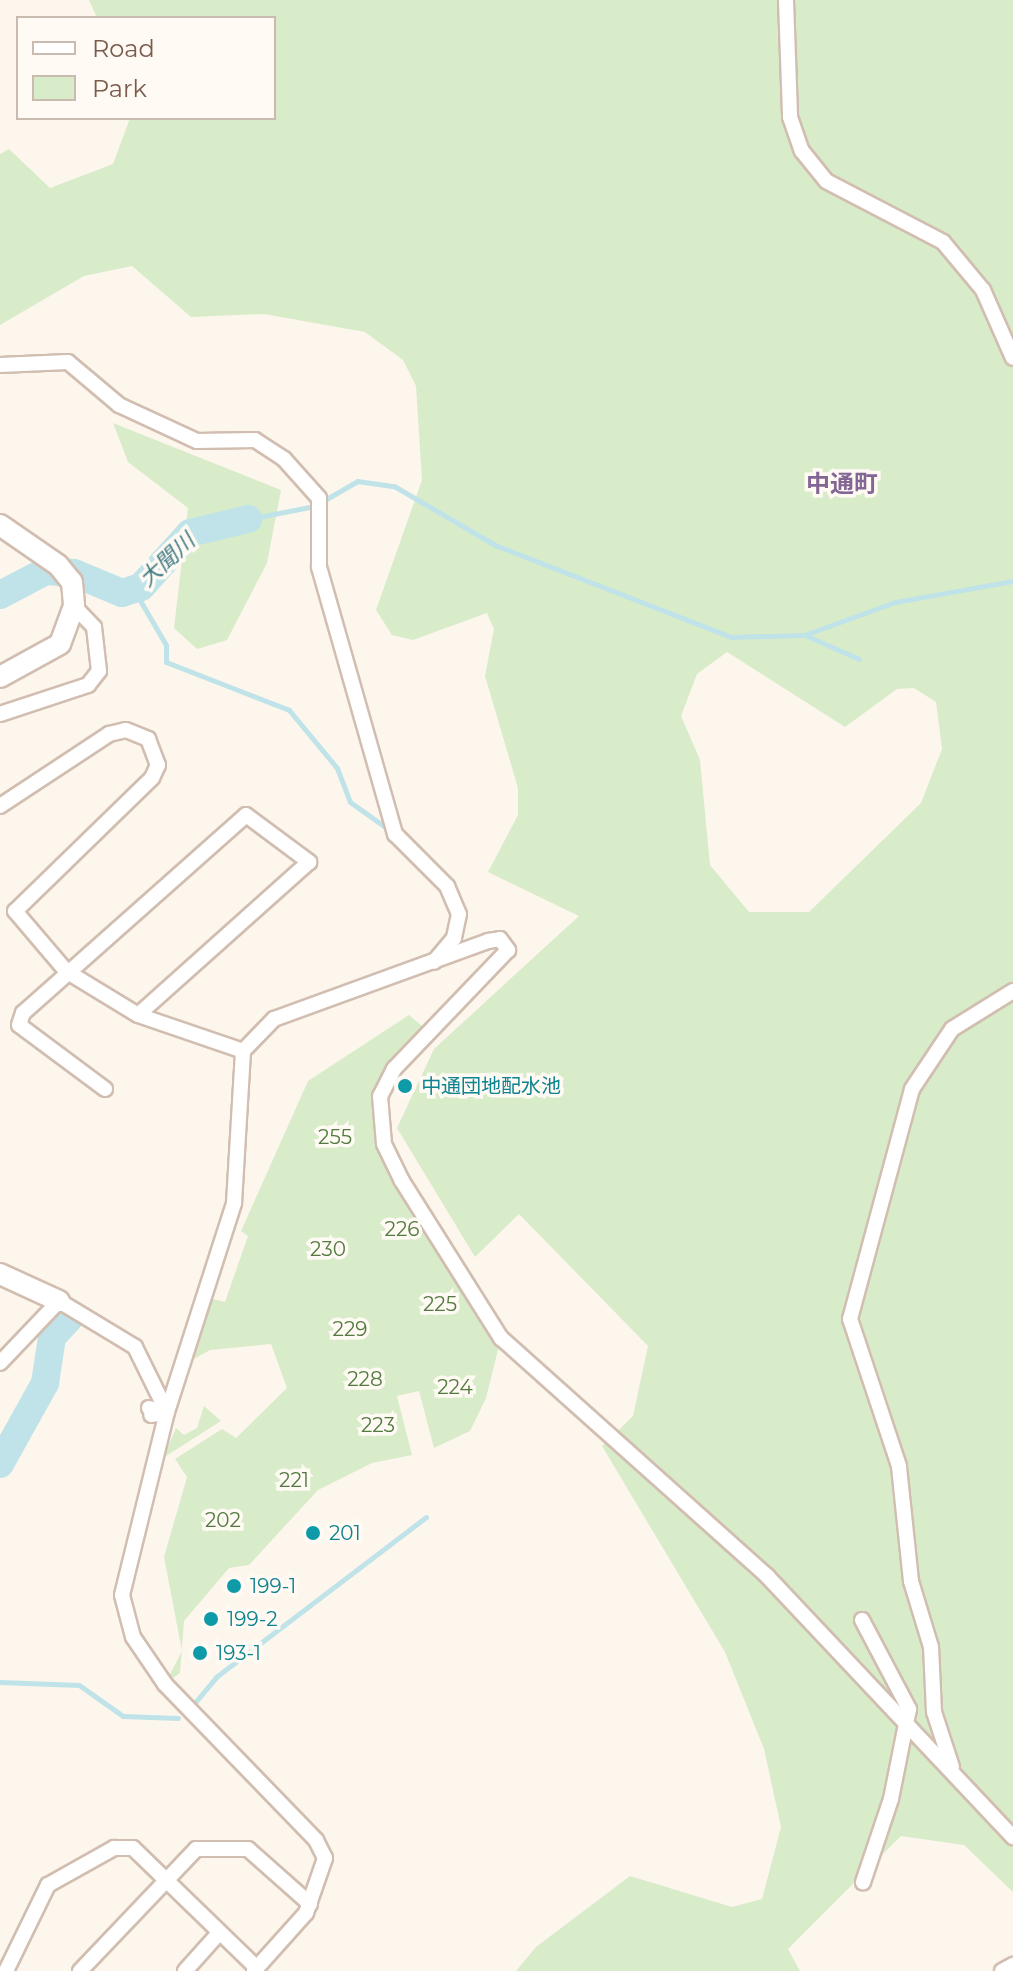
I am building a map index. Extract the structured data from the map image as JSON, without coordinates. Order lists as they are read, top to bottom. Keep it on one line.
{"districts":["中通町"],"water":["大聞川"],"parks":["255","226","230","225","229","228","224","223","221","202"],"places":["中通団地配水池","201","199-1","199-2","193-1"],"legend":["Road","Park"]}
